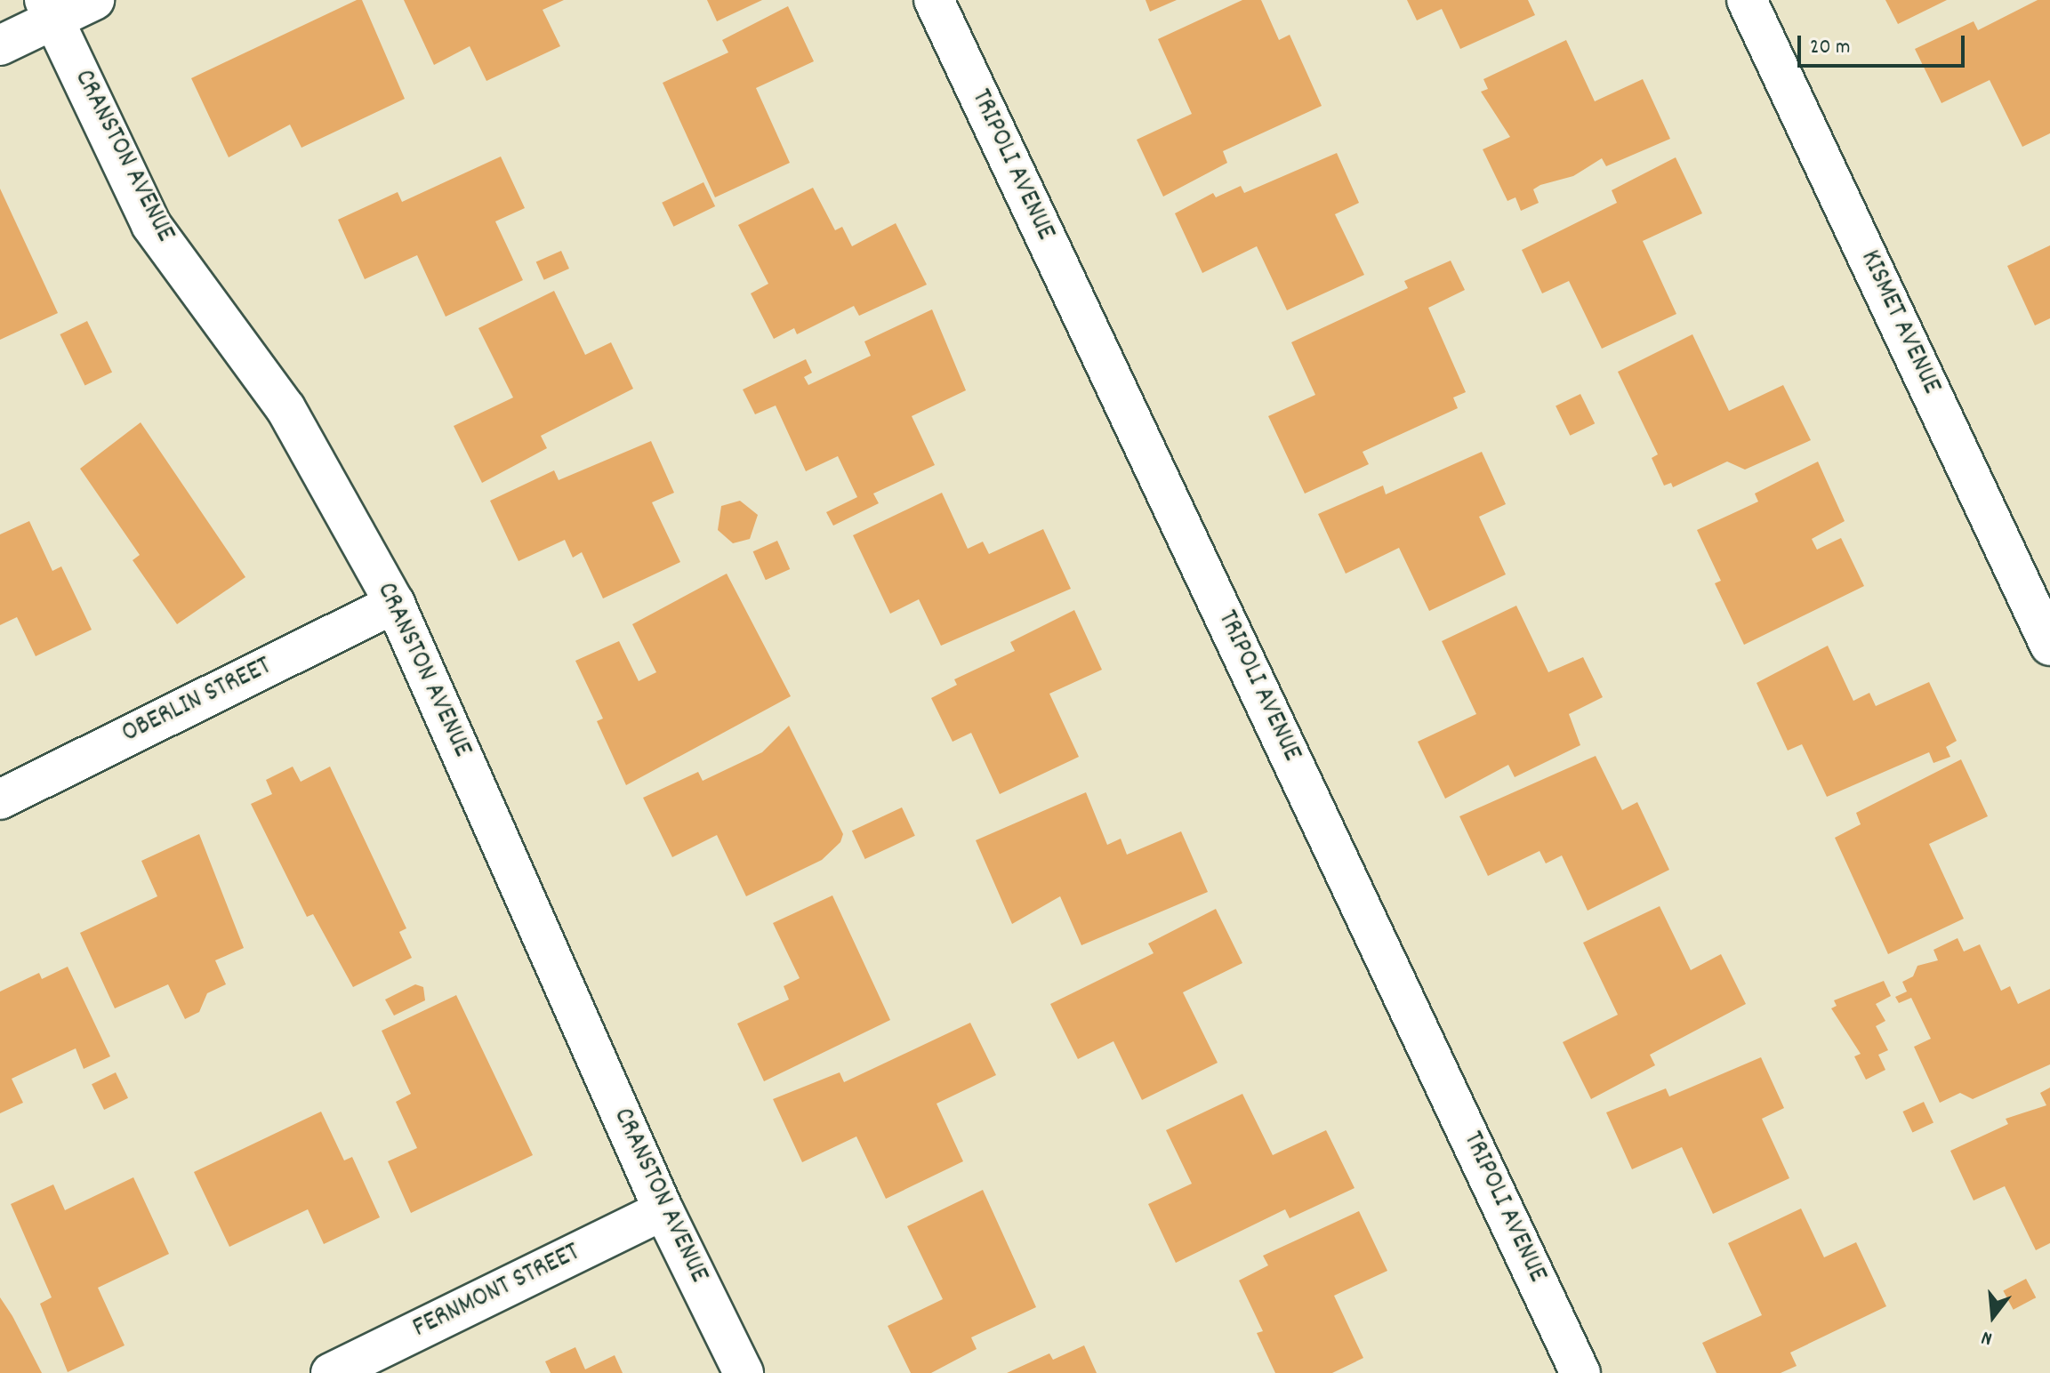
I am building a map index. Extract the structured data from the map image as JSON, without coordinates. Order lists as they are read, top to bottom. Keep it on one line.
{"streets":{"street":["CRANSTON AVENUE","TRIPOLI AVENUE","KISMET AVENUE","OBERLIN STREET","FERNMONT STREET"]},"crossings":[["CRANSTON AVENUE","OBERLIN STREET"],["CRANSTON AVENUE","FERNMONT STREET"]],"scale_bar":"20 m","north":"bottom"}
